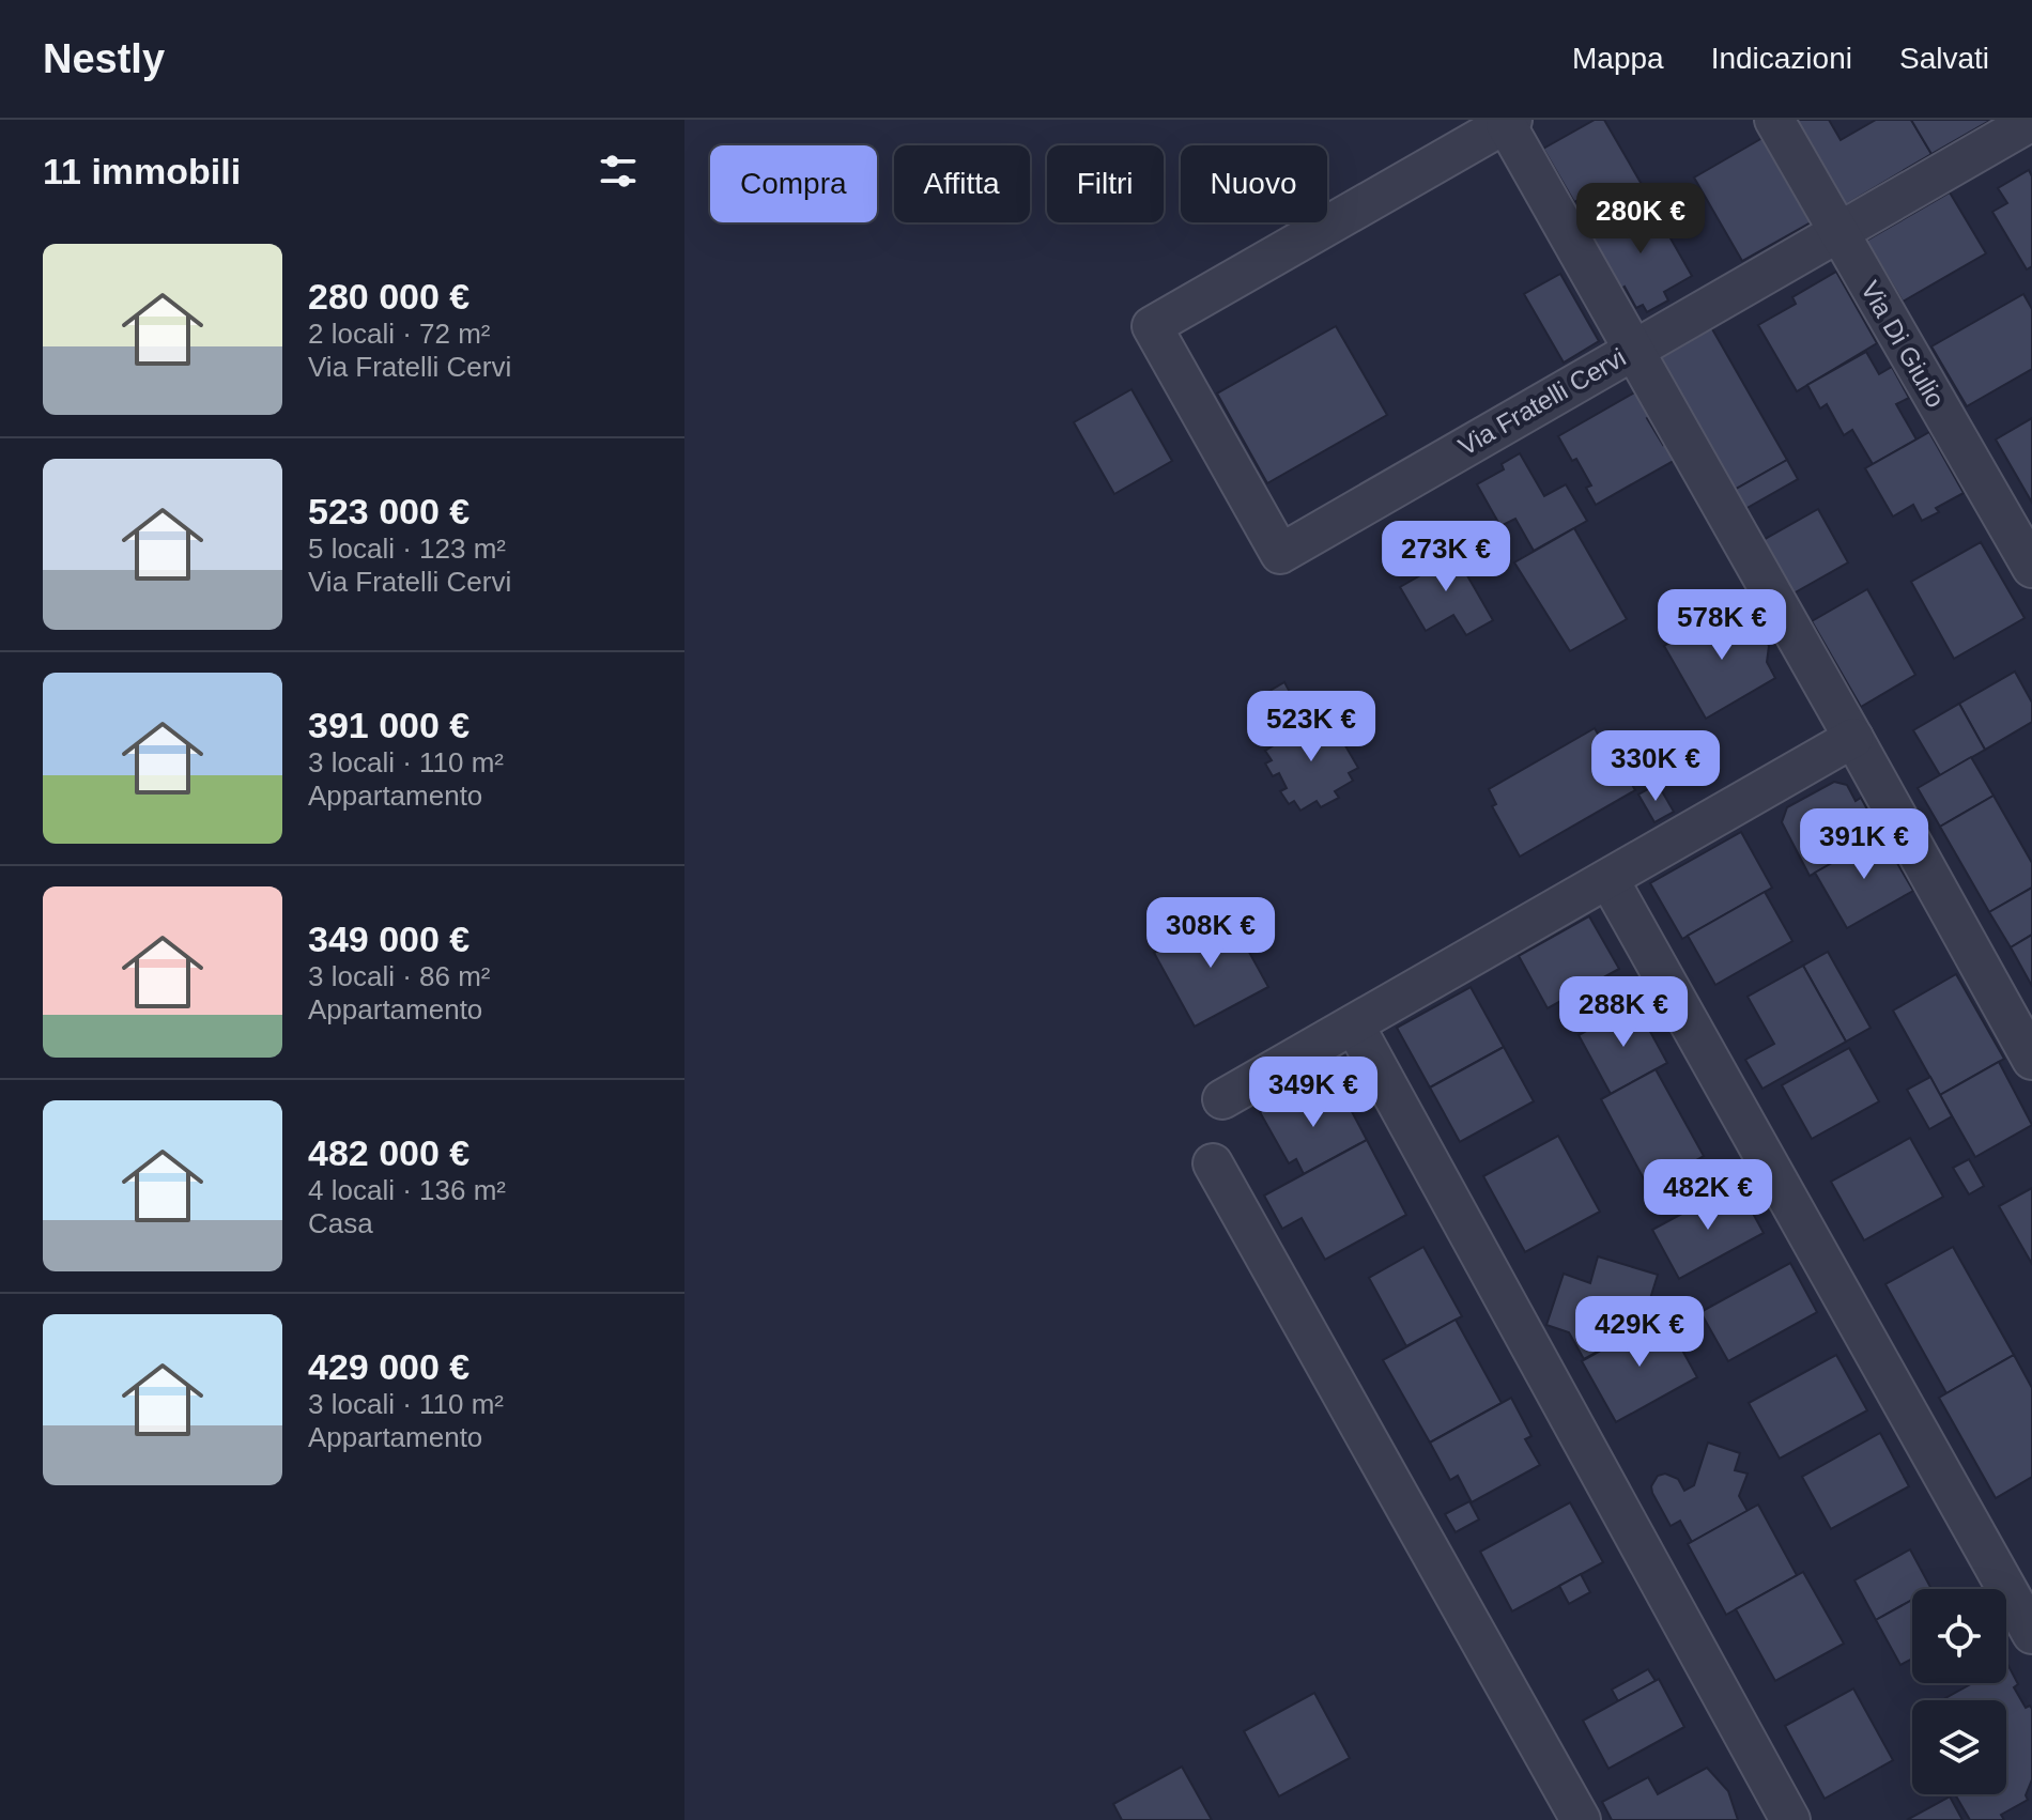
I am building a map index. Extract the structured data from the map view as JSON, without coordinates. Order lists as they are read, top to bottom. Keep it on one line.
{"streets":{"street":["Via Di Giulio","Via Fratelli Cervi"]},"crossings":[["Via Di Giulio","Via Fratelli Cervi"]],"page":{"header":"Nestly","nav":["Mappa","Indicazioni","Salvati"],"heading":"11 immobili","chip":["Compra","Affitta","Filtri","Nuovo"],"price":["280K €","273K €","578K €","523K €","330K €","391K €","308K €","288K €","349K €","482K €","429K €"],"list":[{"name":"280 000 €","note":"2 locali · 72 m² · Via Fratelli Cervi"},{"name":"523 000 €","note":"5 locali · 123 m² · Via Fratelli Cervi"},{"name":"391 000 €","note":"3 locali · 110 m² · Appartamento"},{"name":"349 000 €","note":"3 locali · 86 m² · Appartamento"},{"name":"482 000 €","note":"4 locali · 136 m² · Casa"},{"name":"429 000 €","note":"3 locali · 110 m² · Appartamento"}]}}
